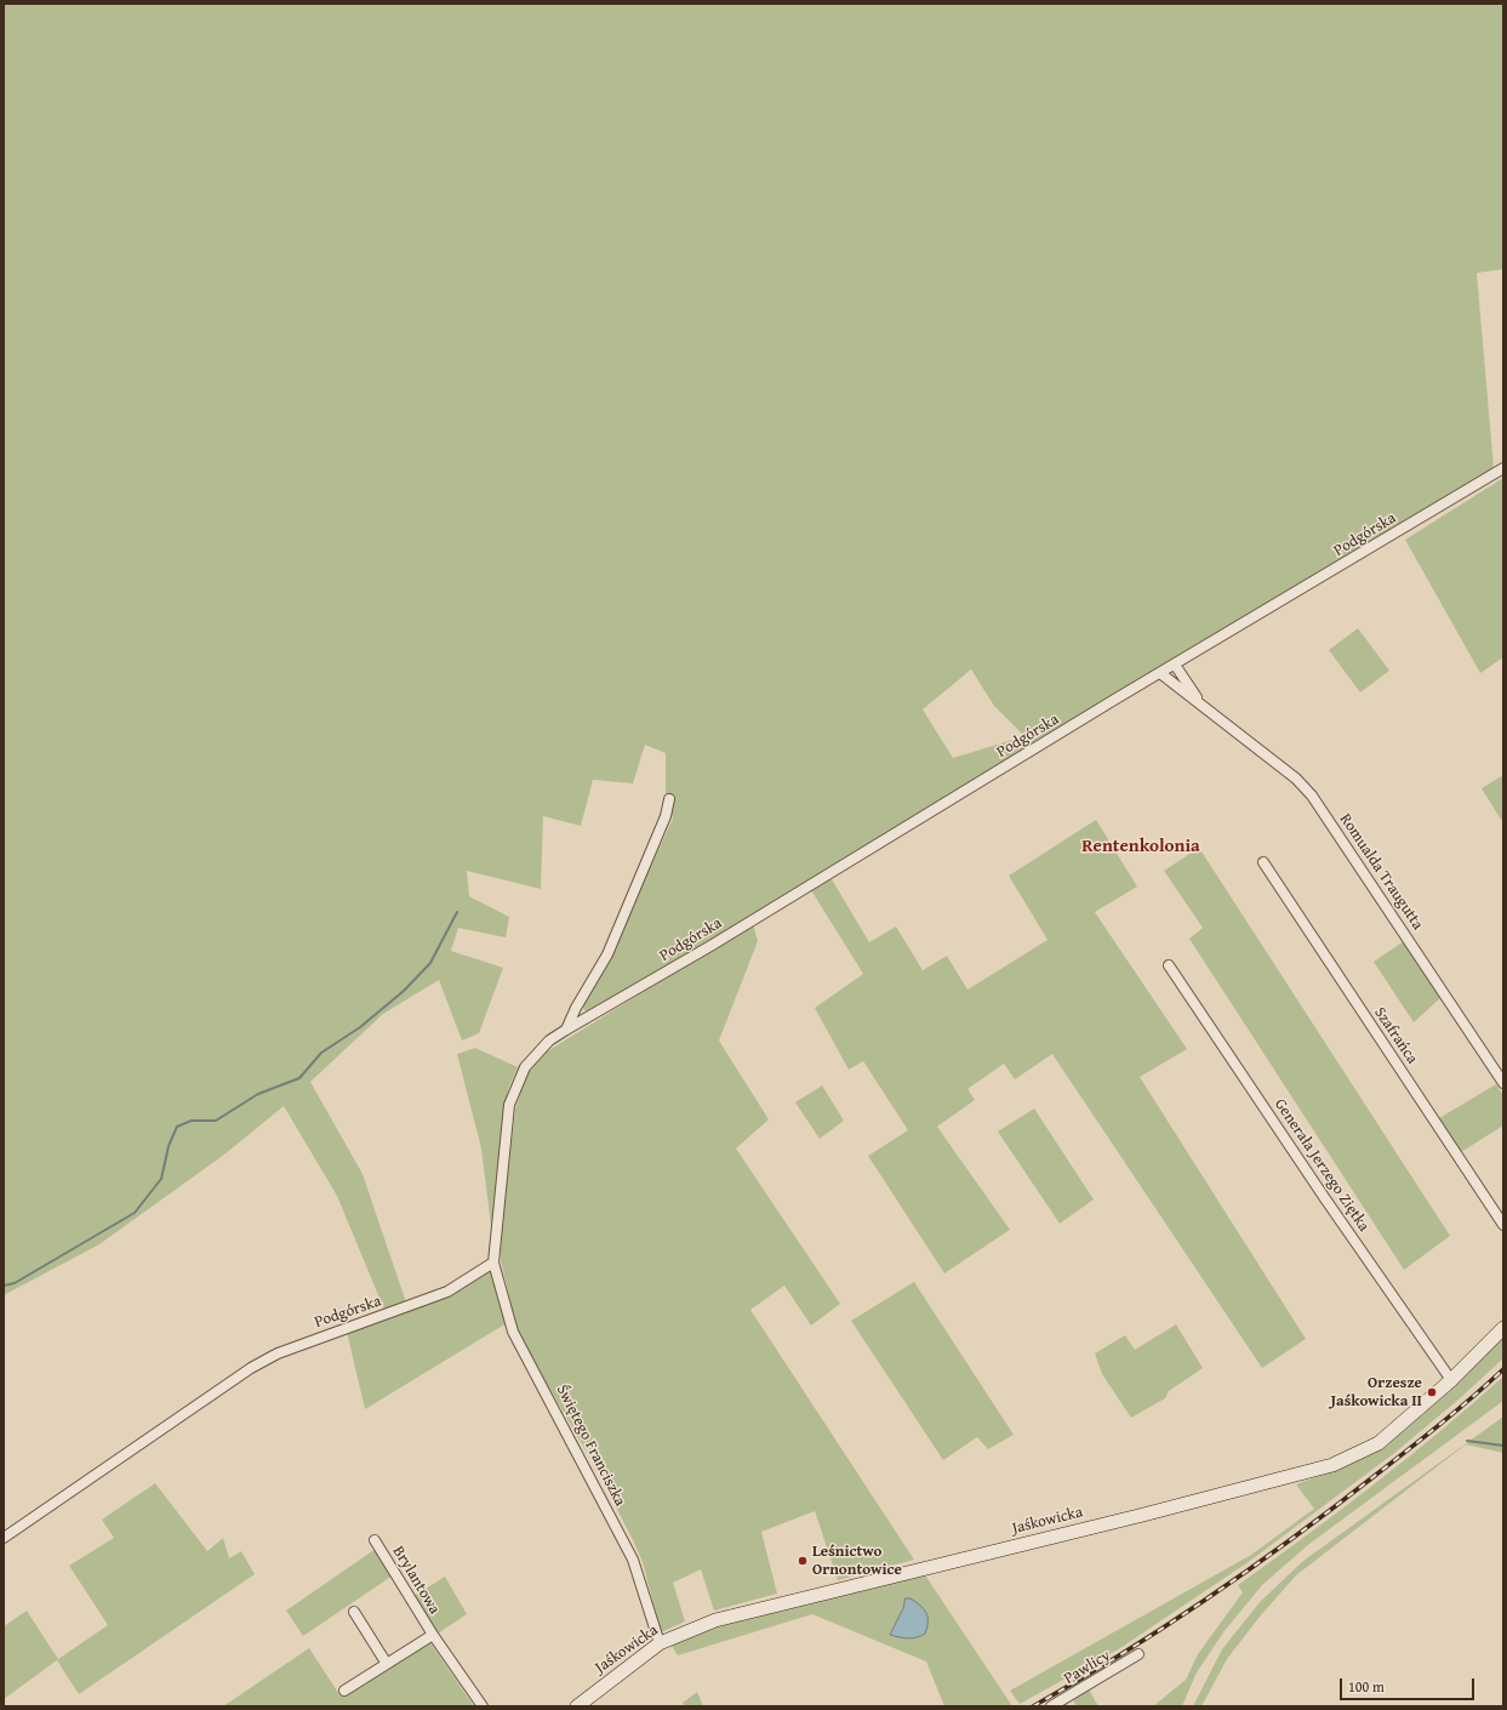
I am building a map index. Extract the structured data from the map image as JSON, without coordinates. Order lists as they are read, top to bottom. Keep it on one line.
{"streets":{"street":["Podgórska","Romualda Traugutta","Szafrańca","Generała Jerzego Ziętka","Świętego Franciszka","Jaśkowicka","Brylantowa","Pawlicy"]},"crossings":[["Podgórska","Romualda Traugutta"],["Podgórska","Świętego Franciszka"],["Generała Jerzego Ziętka","Jaśkowicka"],["Świętego Franciszka","Jaśkowicka"]],"districts":["Rentenkolonia"],"places":["Orzesze Jaśkowicka II","Leśnictwo Ornontowice"],"scale_bar":"100 m"}
